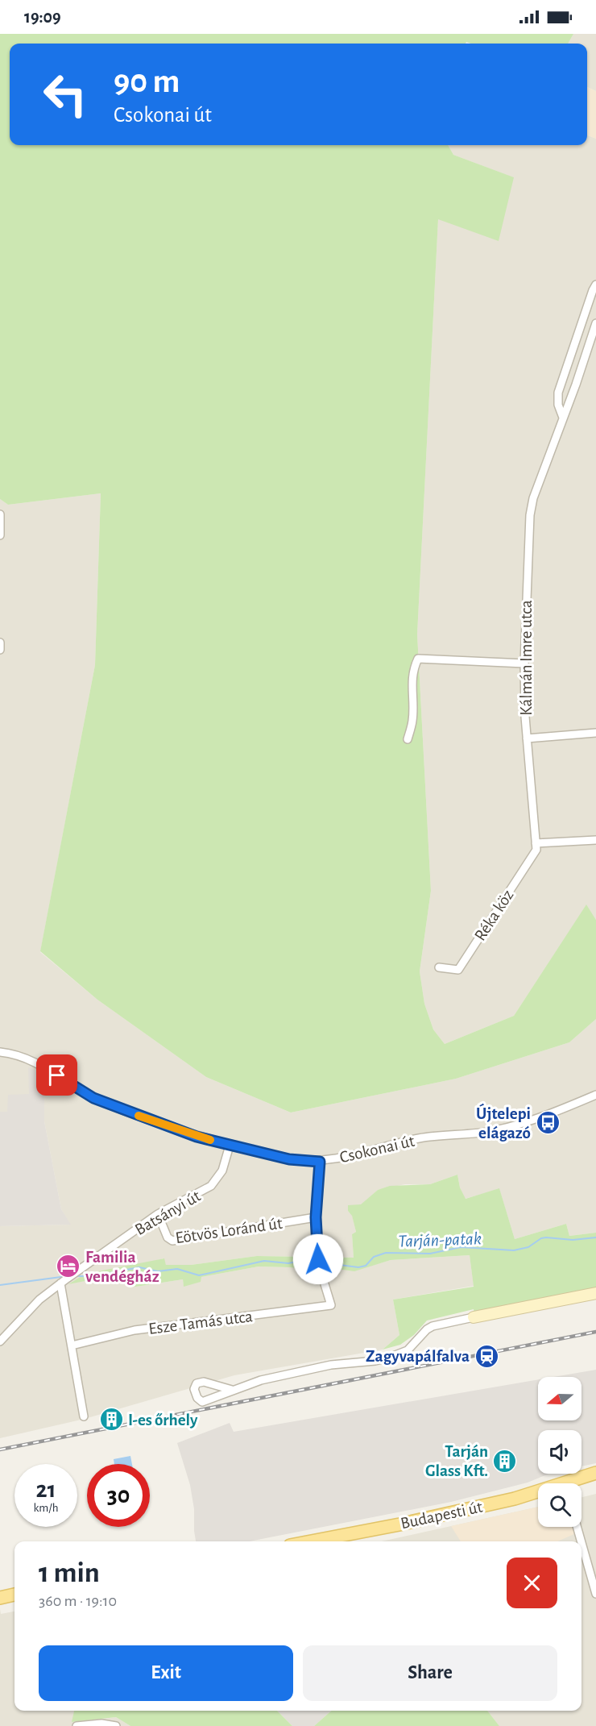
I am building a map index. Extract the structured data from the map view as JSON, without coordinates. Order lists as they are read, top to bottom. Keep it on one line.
{"streets":{"main road":["Budapesti út"],"street":["Kálmán Imre utca","Réka köz","Csokonai út","Batsányi út","Eötvös Loránd út","Esze Tamás utca"]},"crossings":[["Kálmán Imre utca","Réka köz"],["Csokonai út","Batsányi út"],["Batsányi út","Eötvös Loránd út"],["Eötvös Loránd út","Esze Tamás utca"]],"water":["Tarján-patak"],"places":{"bus stop":["Újtelepi elágazó"],"hotel":["Familia vendégház"],"station":["Zagyvapálfalva"],"building":["I-es őrhely","Tarján Glass Kft."]},"north":"left","page":{"status":"19:09","turn":["90 m","Csokonai út"],"speed":"21 km/h","limit":"30","heading":["1 min","360 m · 19:10"],"buttons":["Exit","Share"]}}
